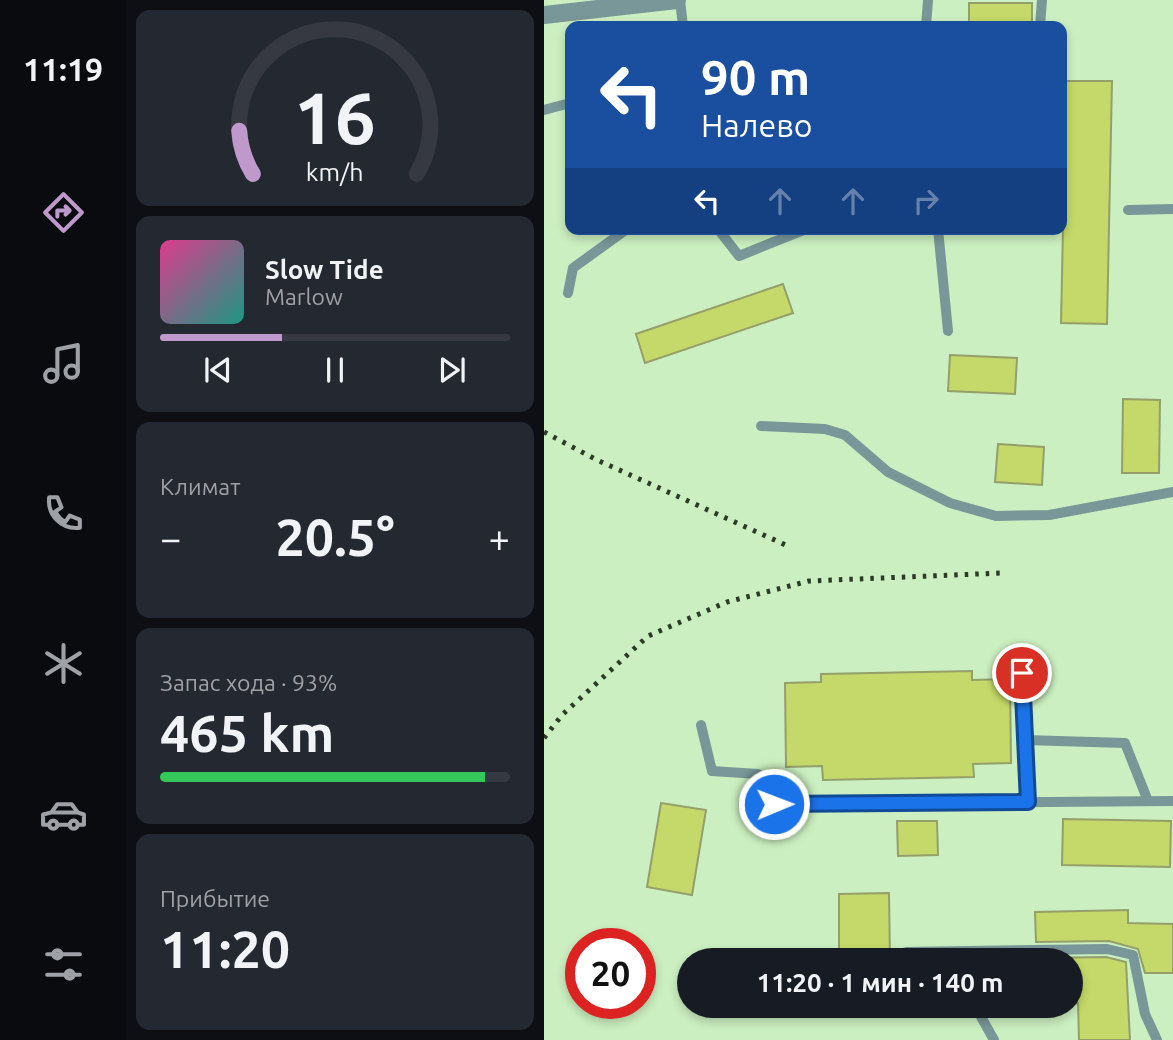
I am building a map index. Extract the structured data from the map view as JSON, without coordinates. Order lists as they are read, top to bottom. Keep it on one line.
{"page":{"tabs":"11:19","turn":["90 m","Налево"],"song":["Slow Tide","Marlow"],"tile":["Климат",["Запас хода · 93%","465 km"],["Прибытие","11:20"]],"heat":["−","20.5°","+"],"limit":"20","trip":"11:20 · 1 мин · 140 m","gauge":["16","km/h"]}}
